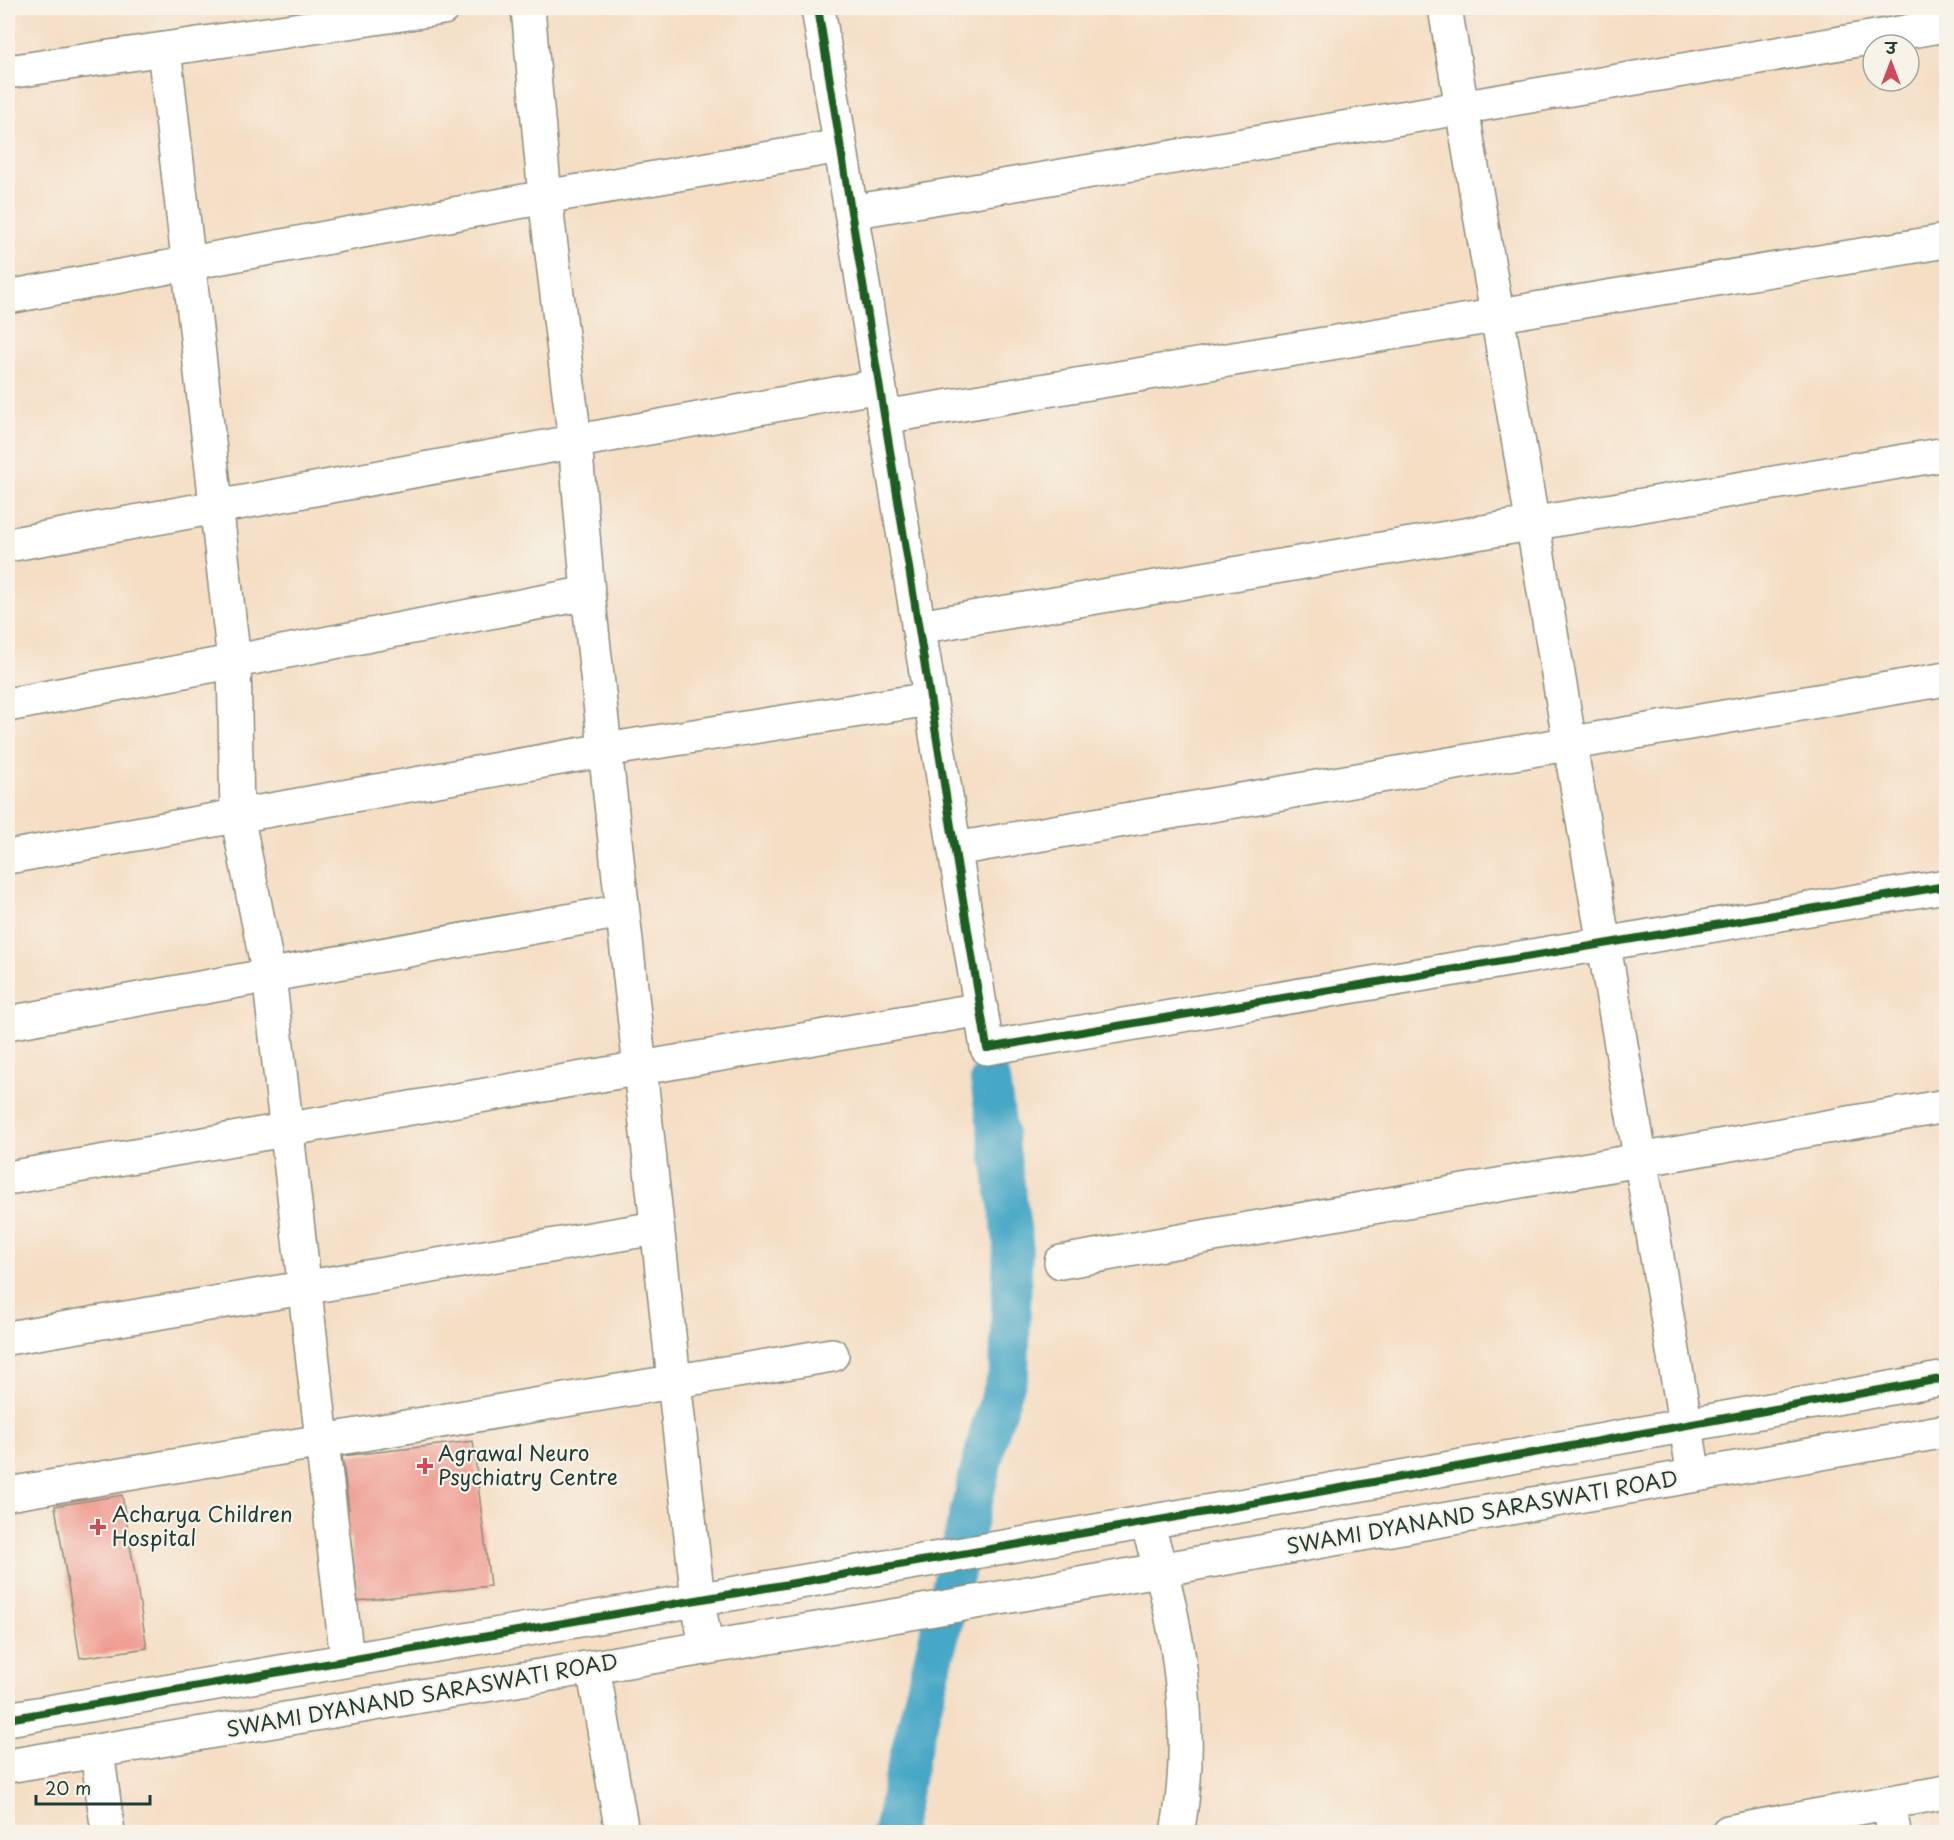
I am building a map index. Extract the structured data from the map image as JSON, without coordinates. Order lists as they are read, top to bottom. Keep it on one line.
{"streets":{"street":["SWAMI DYANAND SARASWATI ROAD"]},"places":{"health":["Agrawal Neuro Psychiatry Centre","Acharya Children Hospital"]},"scale_bar":"20 m","north":"top"}
